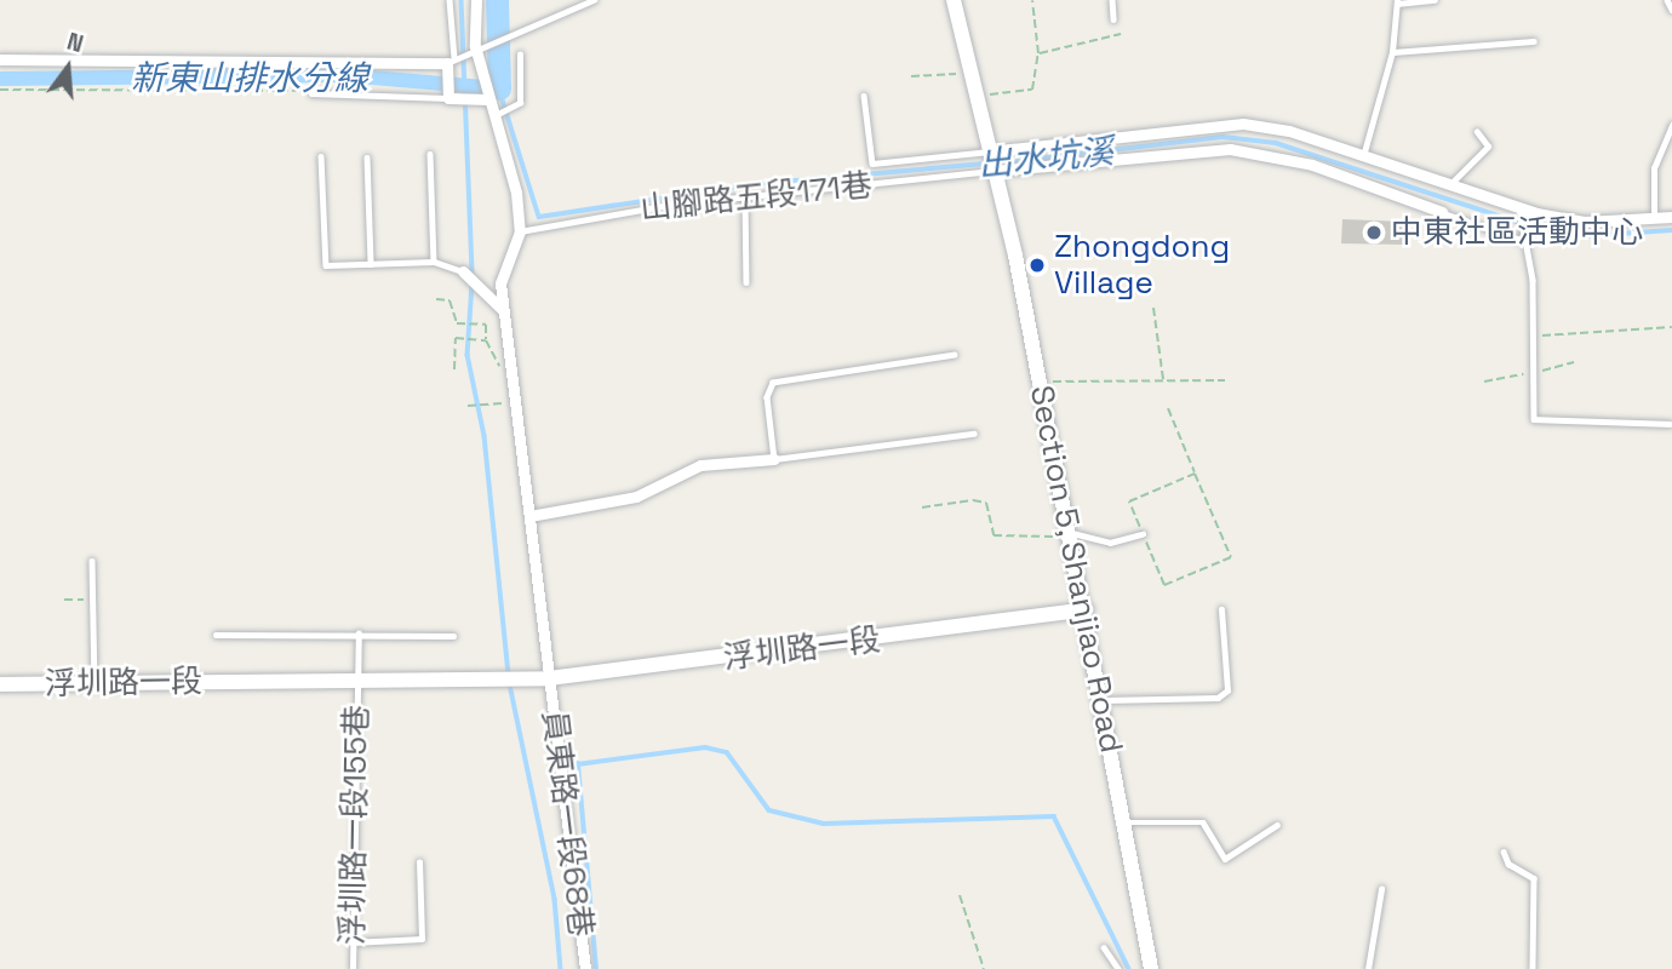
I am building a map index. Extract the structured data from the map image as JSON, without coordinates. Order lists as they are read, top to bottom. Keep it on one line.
{"streets":{"street":["Section 5, Shanjiao Road","浮圳路一段","員東路一段68巷"],"lane":["山腳路五段171巷","浮圳路一段155巷"]},"crossings":[["山腳路五段171巷","Section 5, Shanjiao Road"],["山腳路五段171巷","員東路一段68巷"],["Section 5, Shanjiao Road","浮圳路一段"],["浮圳路一段","員東路一段68巷"],["浮圳路一段","浮圳路一段155巷"]],"water":["新東山排水分線","出水坑溪"],"places":["中東社區活動中心","Zhongdong Village"],"north":"top"}
